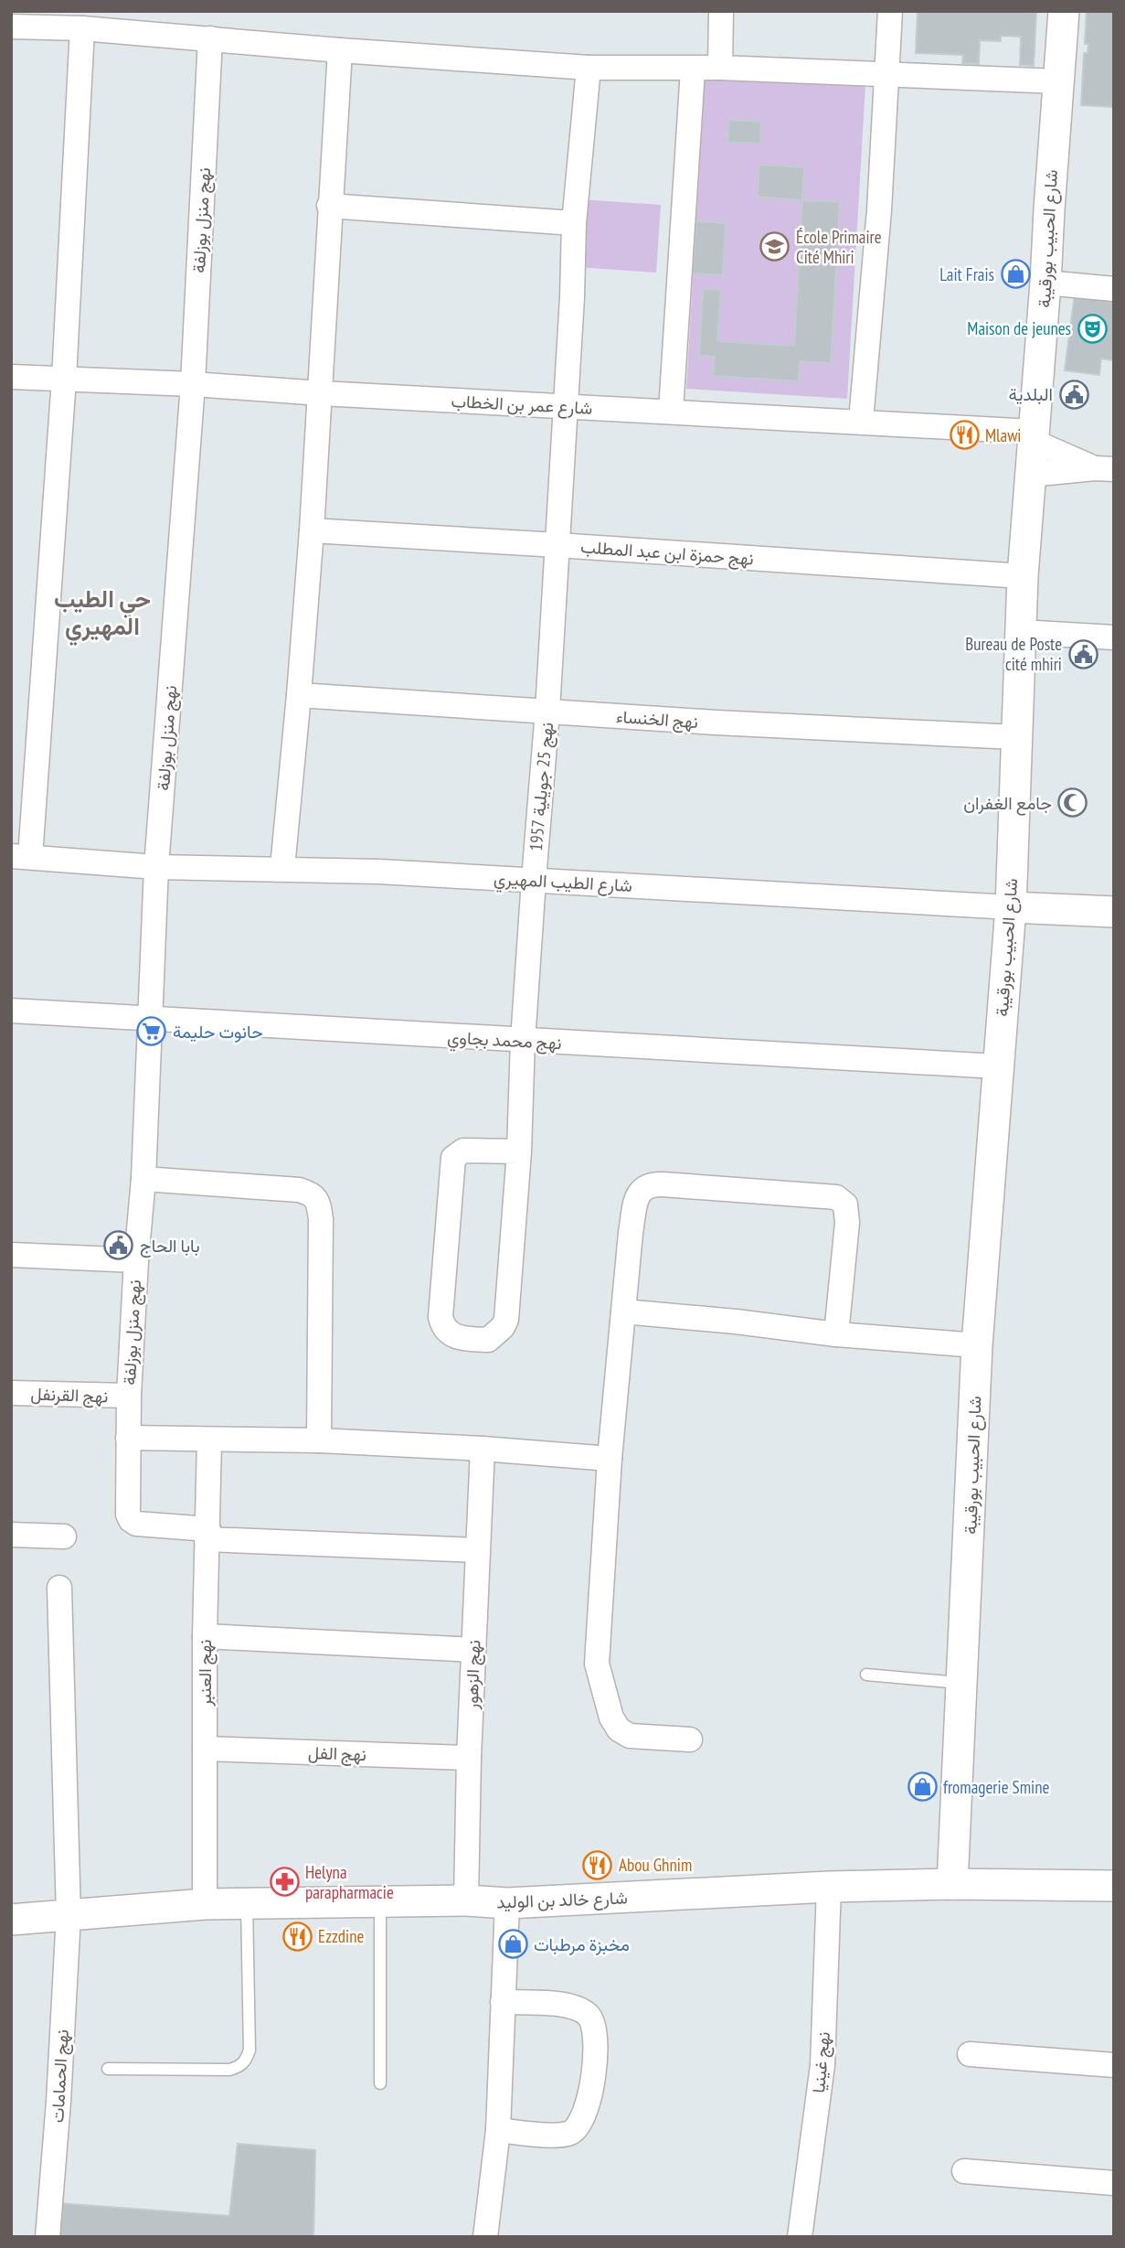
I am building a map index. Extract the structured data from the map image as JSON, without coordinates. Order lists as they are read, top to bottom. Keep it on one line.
{"streets":{"street":["نهج منزل بوزلفة","شارع الحبيب بورقيبة","شارع عمر بن الخطاب","نهج حمزة ابن عبد المطلب","نهج الخنساء","نهج 25 جويلية 1957","شارع الطيب المهيري","نهج محمد بجاوي","نهج القرنفل","نهج العنبر","نهج الزهور","نهج الفل","شارع خالد بن الوليد","نهج غينيا","نهج الحمامات"]},"crossings":[["نهج منزل بوزلفة","شارع عمر بن الخطاب"],["نهج منزل بوزلفة","شارع الطيب المهيري"],["نهج منزل بوزلفة","نهج محمد بجاوي"],["نهج منزل بوزلفة","نهج القرنفل"],["نهج منزل بوزلفة","نهج العنبر"],["شارع الحبيب بورقيبة","شارع عمر بن الخطاب"],["شارع الحبيب بورقيبة","نهج حمزة ابن عبد المطلب"],["شارع الحبيب بورقيبة","نهج الخنساء"],["شارع الحبيب بورقيبة","شارع الطيب المهيري"],["شارع الحبيب بورقيبة","نهج محمد بجاوي"],["شارع الحبيب بورقيبة","شارع خالد بن الوليد"],["شارع عمر بن الخطاب","نهج 25 جويلية 1957"],["نهج حمزة ابن عبد المطلب","نهج 25 جويلية 1957"],["نهج الخنساء","نهج 25 جويلية 1957"],["نهج 25 جويلية 1957","شارع الطيب المهيري"],["نهج 25 جويلية 1957","نهج محمد بجاوي"],["نهج العنبر","نهج الفل"],["نهج العنبر","شارع خالد بن الوليد"],["نهج الزهور","نهج الفل"],["نهج الزهور","شارع خالد بن الوليد"],["شارع خالد بن الوليد","نهج غينيا"],["شارع خالد بن الوليد","نهج الحمامات"]],"districts":["حي الطيب المهيري"],"places":{"school or university":["École Primaire Cité Mhiri"],"shop":["Lait Frais","fromagerie Smine","مخبزة مرطبات"],"theatre":["Maison de jeunes"],"public building":["البلدية","Bureau de Poste cité mhiri","بابا الحاج"],"restaurant":["Mlawi","Abou Ghnim","Ezzdine"],"mosque":["جامع الغفران"],"supermarket":["حانوت حليمة"],"pharmacy":["Helyna parapharmacie"]}}
